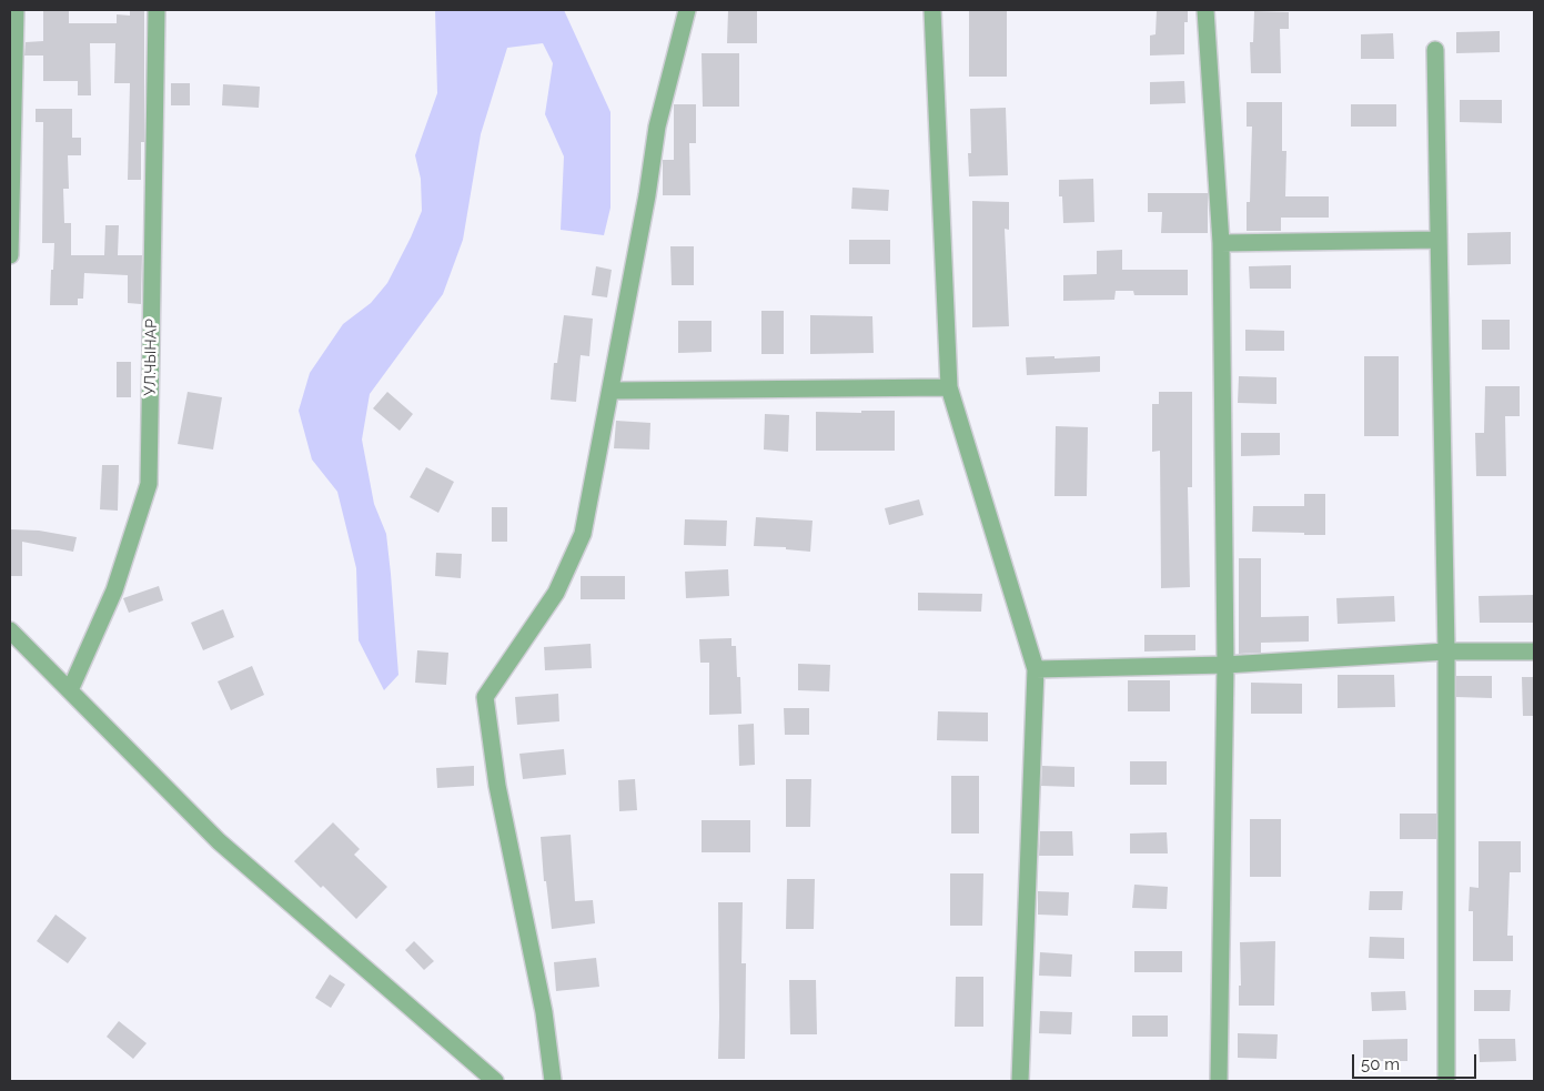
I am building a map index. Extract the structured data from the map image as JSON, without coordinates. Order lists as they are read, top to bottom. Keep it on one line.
{"streets":{"street":["УЛ.ЧЫНАР"]},"scale_bar":"50 m"}
